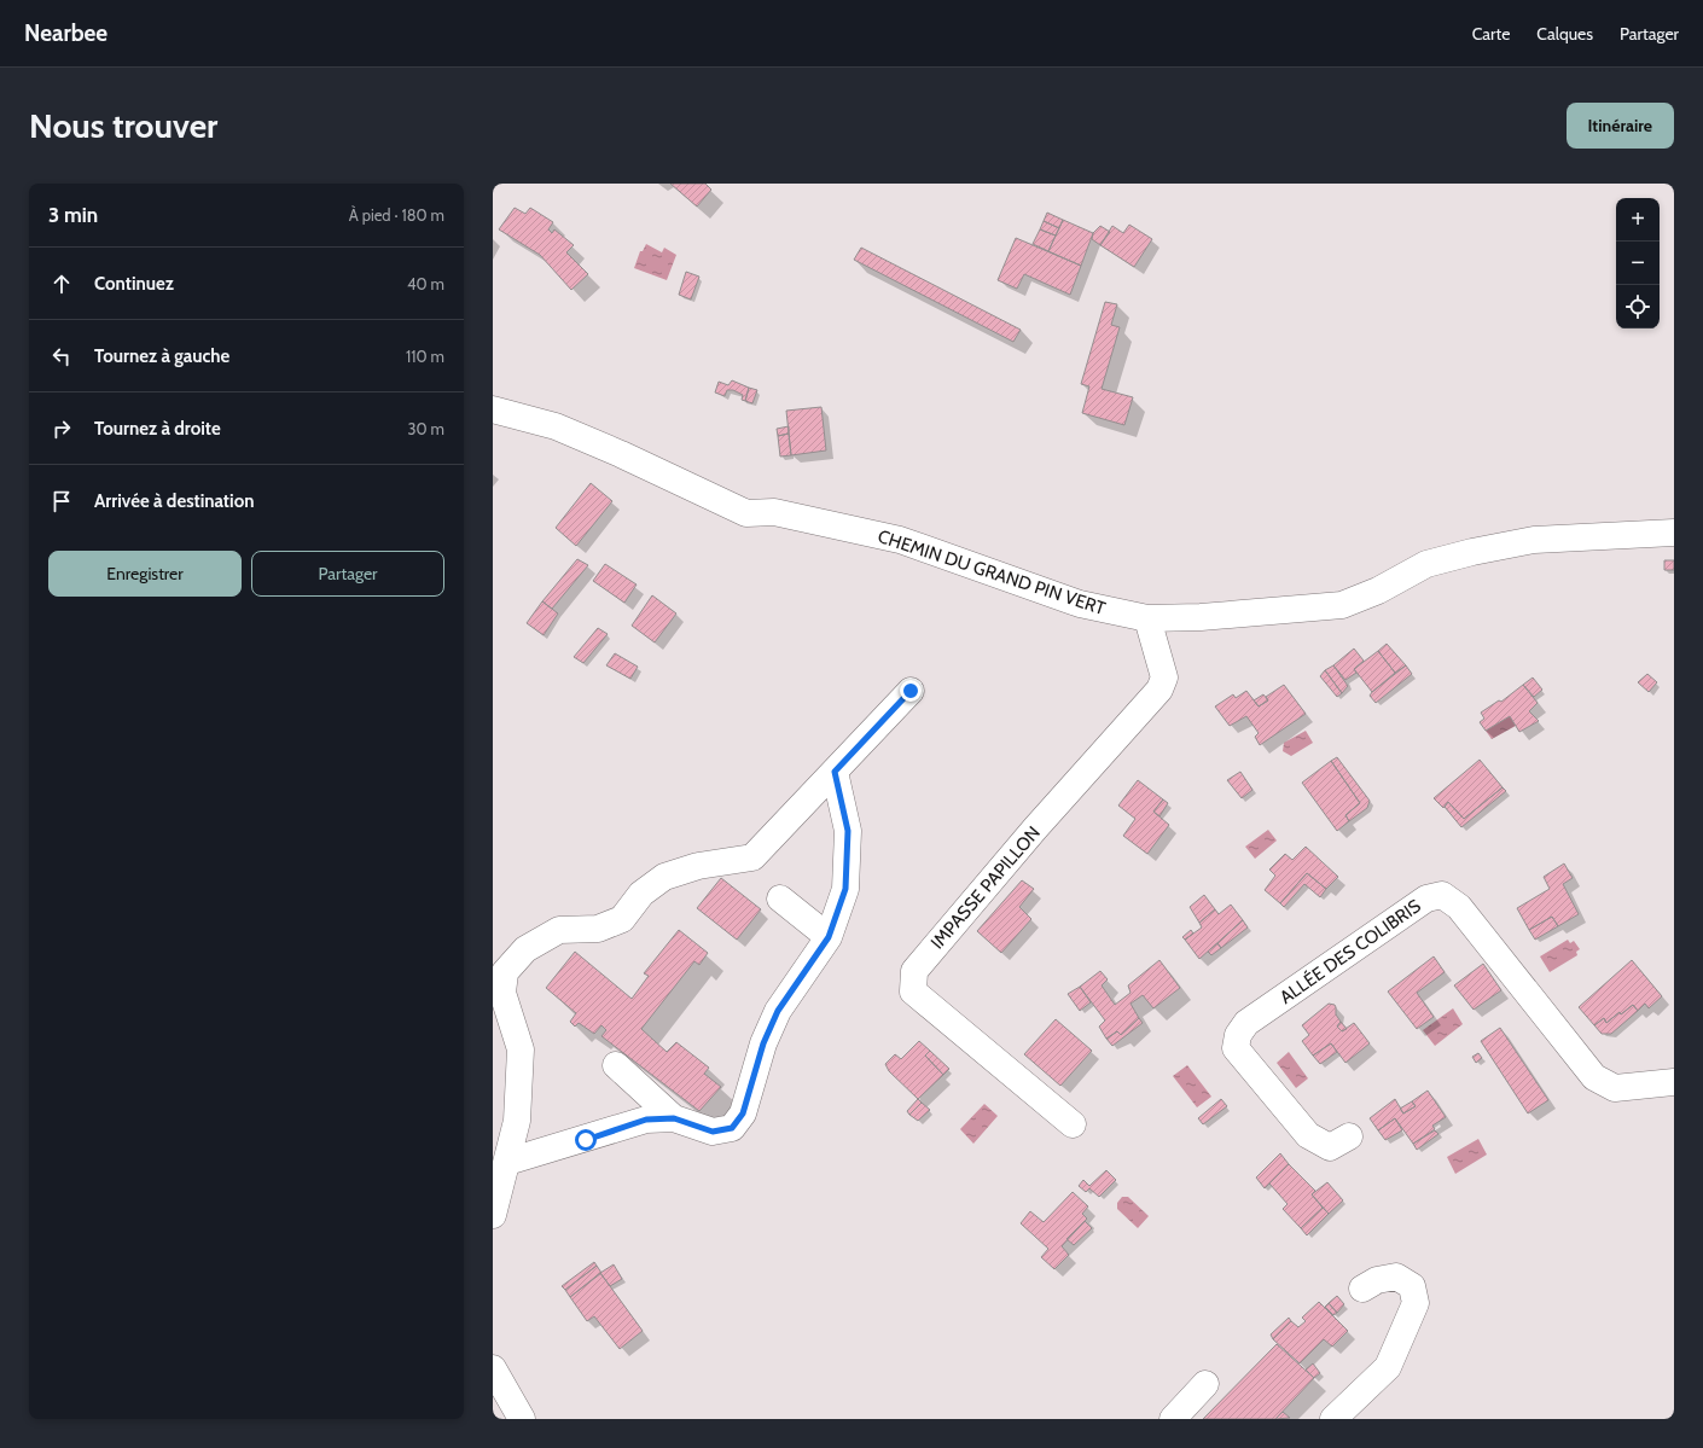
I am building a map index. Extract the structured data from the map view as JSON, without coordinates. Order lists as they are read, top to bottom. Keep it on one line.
{"streets":{"street":["CHEMIN DU GRAND PIN VERT","IMPASSE PAPILLON","ALLÉE DES COLIBRIS"]},"crossings":[["CHEMIN DU GRAND PIN VERT","IMPASSE PAPILLON"]],"page":{"header":"Nearbee","nav":["Carte","Calques","Partager"],"buttons":["Itinéraire",["Enregistrer","Partager"]],"title":"Nous trouver","heading":["3 min","À pied · 180 m"],"map_buttons":["+","−"],"list":[["Continuez","40 m"],["Tournez à gauche","110 m"],["Tournez à droite","30 m"],"Arrivée à destination"]}}
